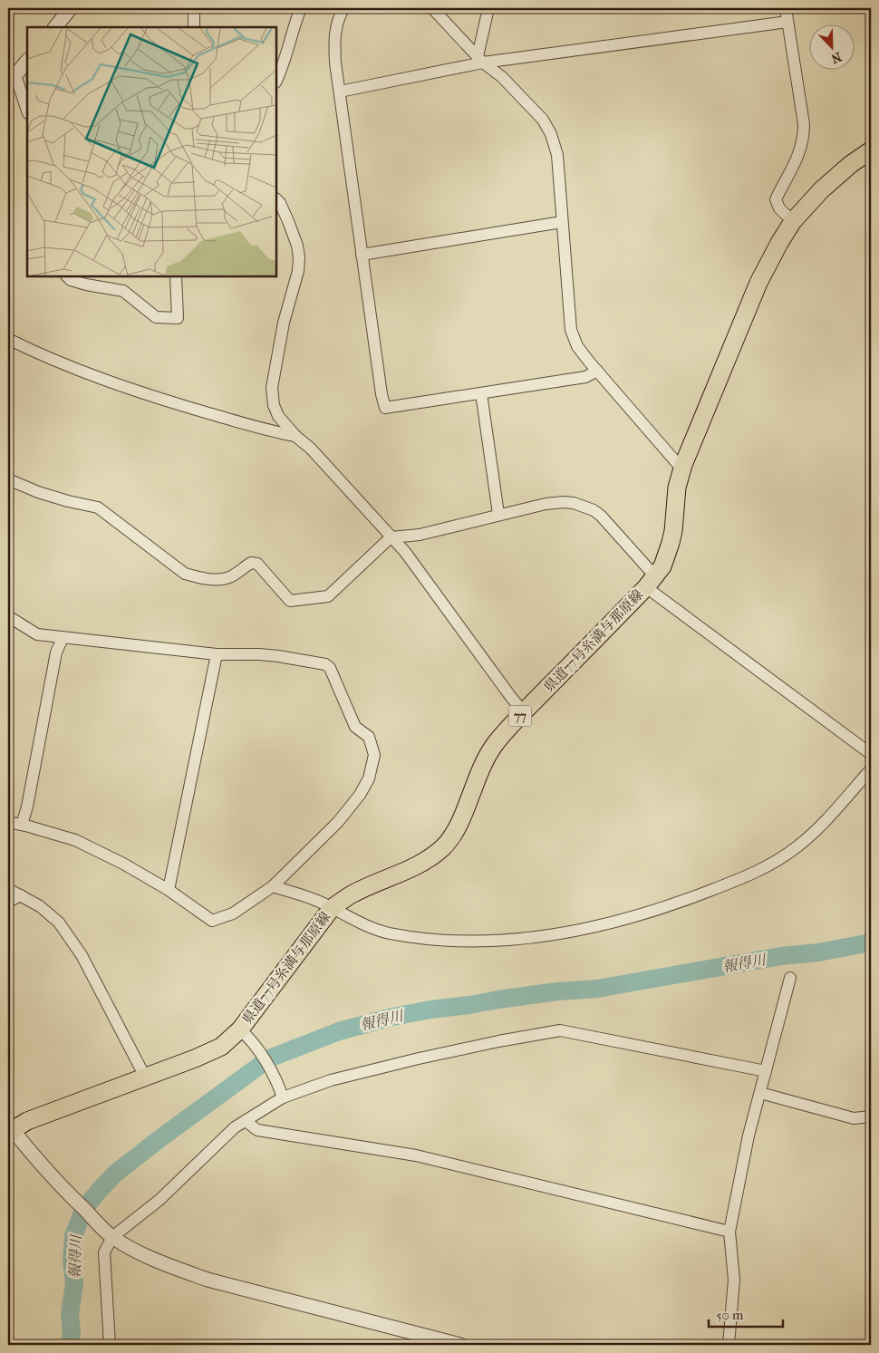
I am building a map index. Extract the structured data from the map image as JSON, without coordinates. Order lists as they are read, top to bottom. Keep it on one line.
{"streets":{"main road":["県道77号糸満与那原線","77"]},"water":["報得川"],"scale_bar":"50 m","north":"bottom right"}
